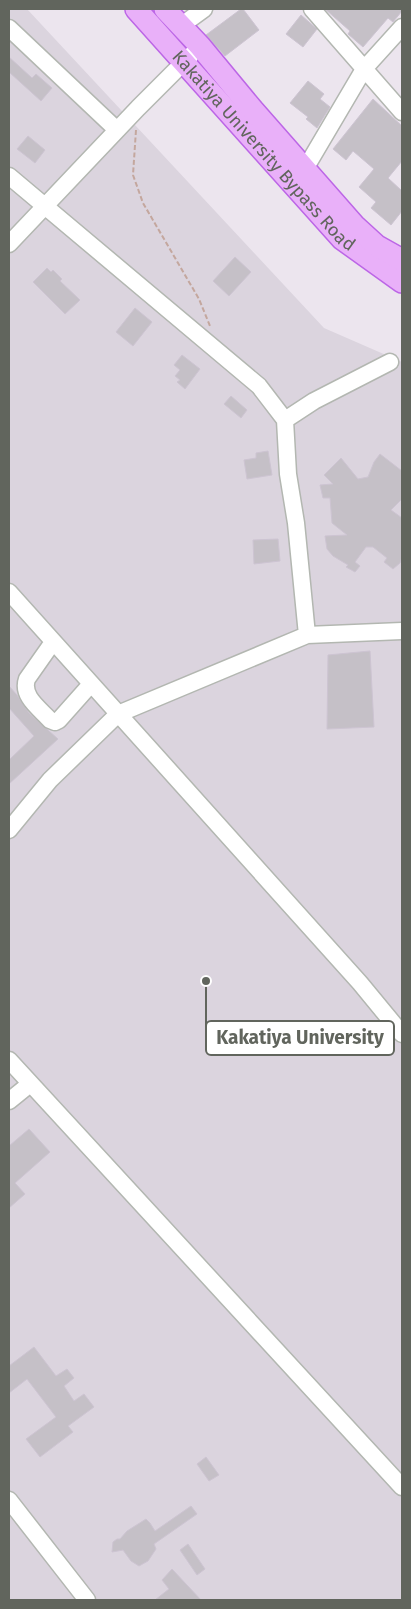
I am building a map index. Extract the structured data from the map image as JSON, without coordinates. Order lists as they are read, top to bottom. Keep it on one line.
{"streets":{"main road":["Kakatiya University Bypass Road"]},"places":["Kakatiya University"]}
